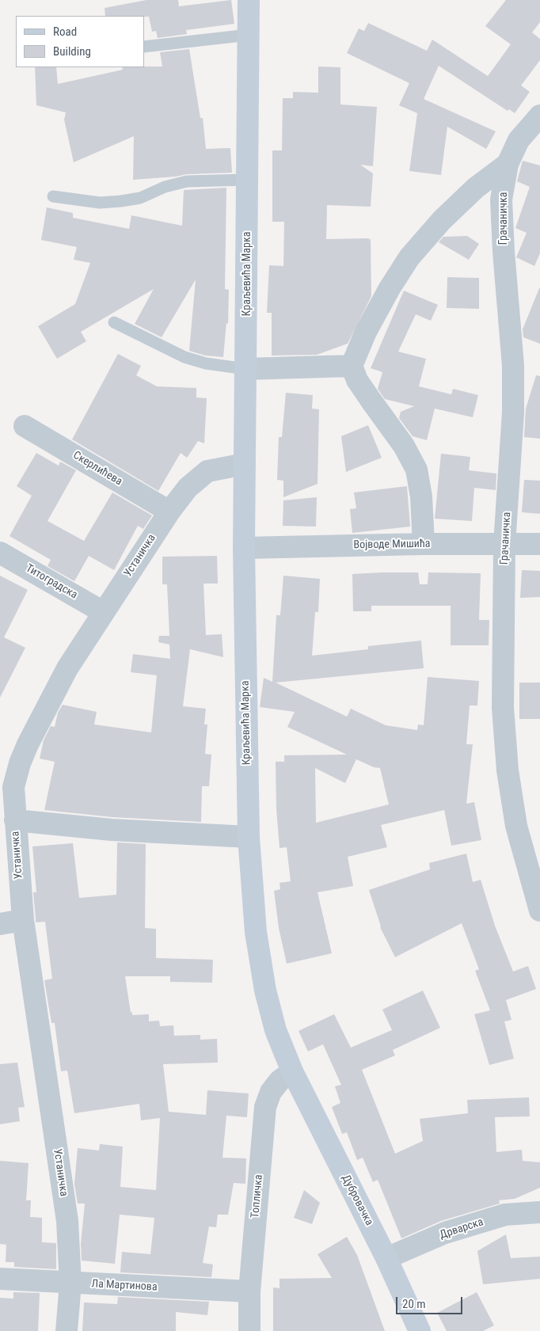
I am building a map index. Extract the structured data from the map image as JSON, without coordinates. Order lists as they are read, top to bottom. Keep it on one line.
{"streets":{"main road":["Краљевића Марка","Дубровачка"],"street":["Грачаничка","Скерлићева","Војводе Мишића","Устаничка","Титоградска","Топличка","Дрварска","Ла Мартинова"]},"crossings":[["Грачаничка","Војводе Мишића"],["Краљевића Марка","Војводе Мишића"],["Краљевића Марка","Устаничка"],["Краљевића Марка","Топличка"],["Краљевића Марка","Дубровачка"],["Скерлићева","Устаничка"],["Устаничка","Титоградска"],["Устаничка","Ла Мартинова"],["Топличка","Дубровачка"],["Топличка","Ла Мартинова"],["Дубровачка","Дрварска"]],"legend":["Road","Building"],"scale_bar":"20 m"}
